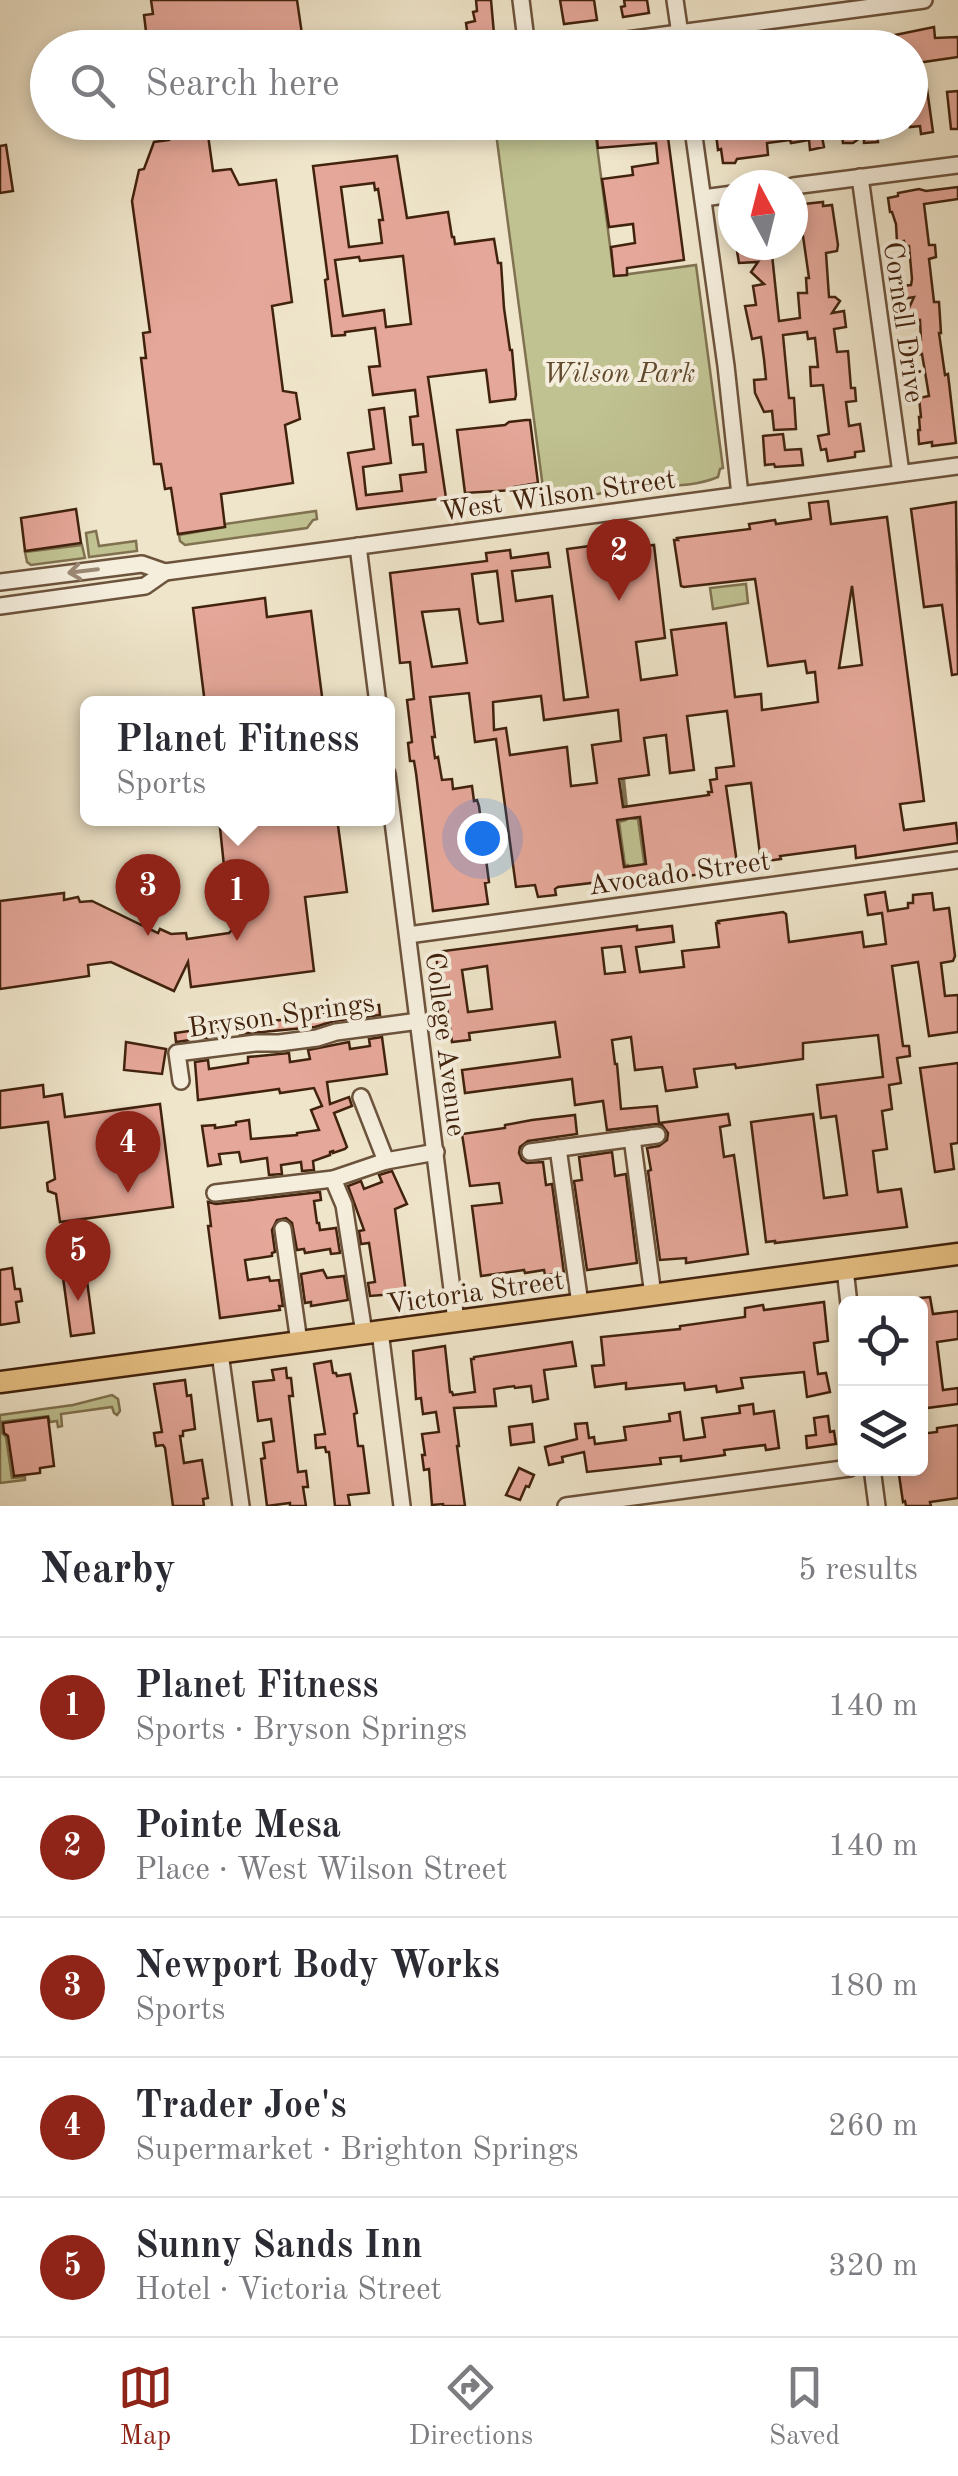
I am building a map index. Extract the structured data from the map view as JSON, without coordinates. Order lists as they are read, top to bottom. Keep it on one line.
{"streets":{"main road":["Victoria Street"],"street":["Cornell Drive","West Wilson Street","Avocado Street","Bryson Springs","College Avenue"]},"crossings":[["Cornell Drive","West Wilson Street"],["Avocado Street","College Avenue"],["Bryson Springs","College Avenue"],["College Avenue","Victoria Street"]],"parks":["Wilson Park"],"north":"top","page":{"search":"Search here","pins":["2","3","1","4","5"],"popup":["Planet Fitness","Sports"],"heading":["Nearby","5 results"],"list":[{"mark":"1","name":"Planet Fitness","note":"Sports · Bryson Springs","value":"140 m"},{"mark":"2","name":"Pointe Mesa","note":"Place · West Wilson Street","value":"140 m"},{"mark":"3","name":"Newport Body Works","note":"Sports","value":"180 m"},{"mark":"4","name":"Trader Joe's","note":"Supermarket · Brighton Springs","value":"260 m"},{"mark":"5","name":"Sunny Sands Inn","note":"Hotel · Victoria Street","value":"320 m"}],"nav":["Map","Directions","Saved"]}}
